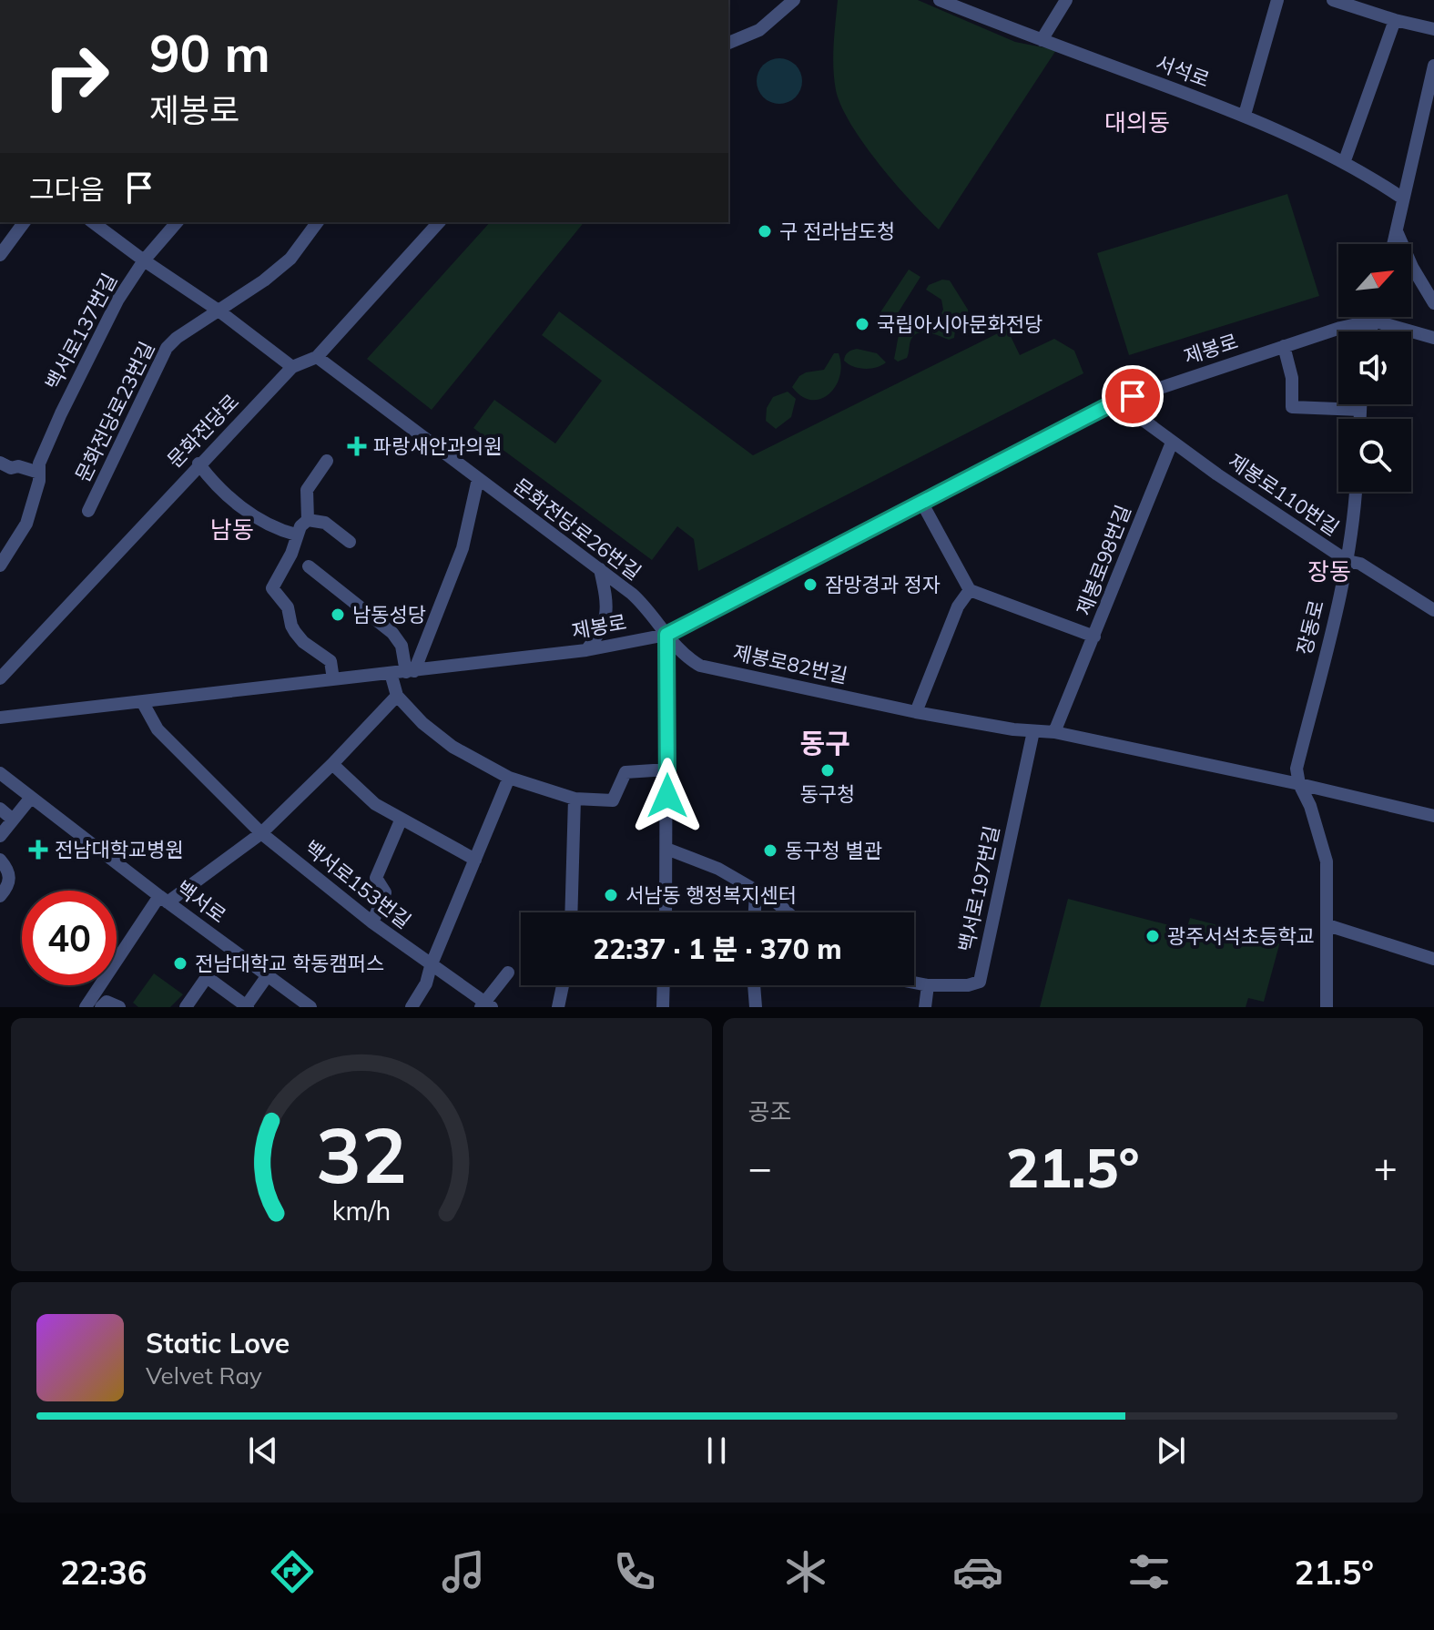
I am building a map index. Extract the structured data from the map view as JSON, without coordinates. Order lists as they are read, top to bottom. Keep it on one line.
{"streets":{"street":["서석로","백서로137번길","제봉로","문화전당로23번길","문화전당로","제봉로110번길","문화전당로26번길","제봉로98번길","장동로","제봉로82번길","백서로153번길","백서로197번길","백서로"]},"crossings":[["제봉로","제봉로110번길"],["제봉로","문화전당로26번길"],["제봉로","제봉로82번길"],["문화전당로","문화전당로26번길"],["제봉로110번길","제봉로98번길"],["제봉로110번길","장동로"],["문화전당로26번길","제봉로82번길"],["장동로","제봉로82번길"],["제봉로82번길","백서로197번길"]],"districts":["대의동","남동","장동","동구"],"places":{"other":["구 전라남도청","국립아시아문화전당","잠망경과 정자","남동성당","동구청","동구청 별관","서남동 행정복지센터","광주서석초등학교","전남대학교 학동캠퍼스"],"health":["파랑새안과의원","전남대학교병원"]},"north":"top right","page":{"turn":["90 m","제봉로"],"then":"그다음","limit":"40","trip":"22:37 · 1 분 · 370 m","tile":"공조","heat":["−","21.5°","+"],"song":["Static Love","Velvet Ray"],"tabs":["22:36","21.5°"],"gauge":["32","km/h"]}}
